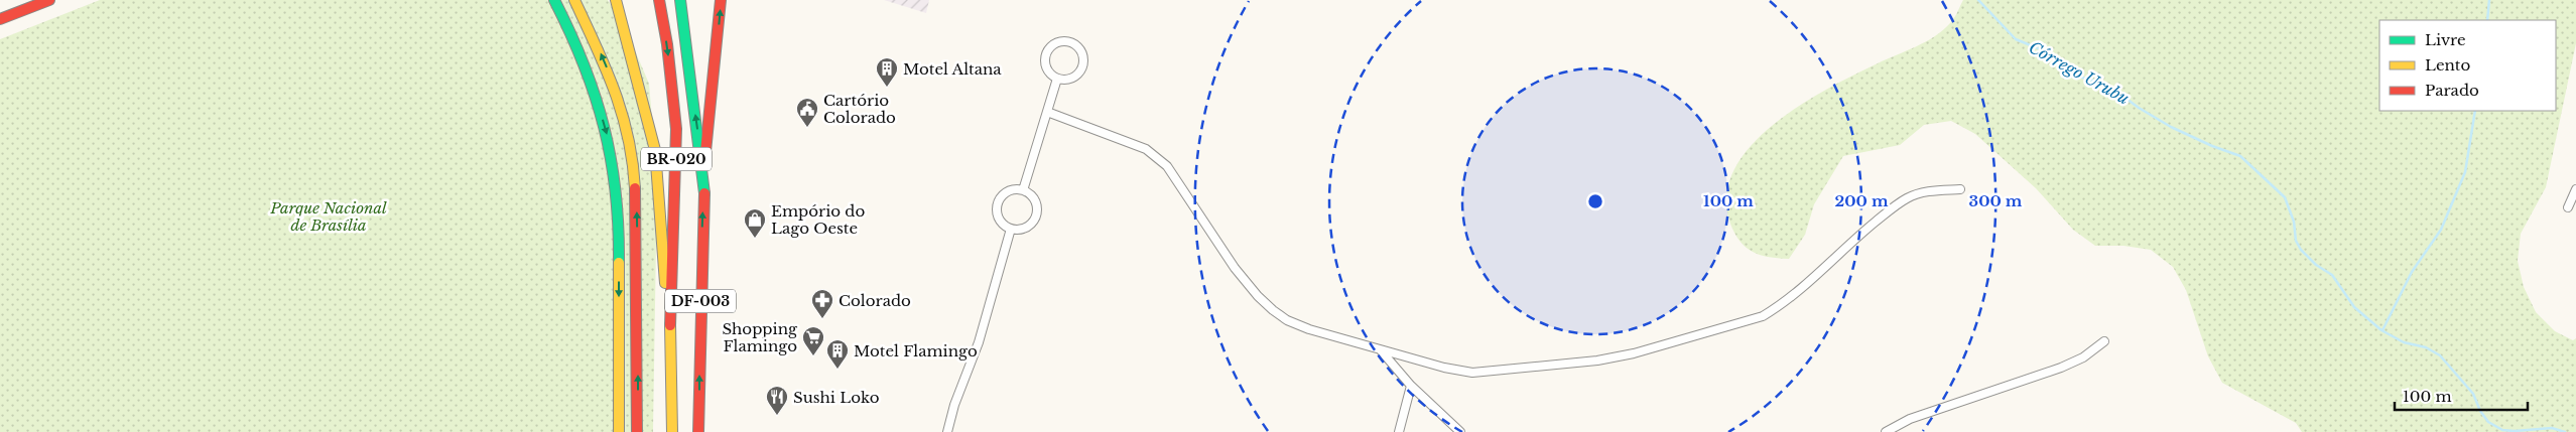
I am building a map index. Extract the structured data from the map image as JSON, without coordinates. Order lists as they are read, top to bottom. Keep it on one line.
{"streets":{"main road":["BR-020","DF-003"]},"crossings":[["BR-020","DF-003"]],"water":["Córrego Urubu"],"parks":["Parque Nacional de Brasília"],"places":{"building":["Motel Altana","Motel Flamingo"],"public building":["Cartório Colorado"],"shop":["Empório do Lago Oeste"],"pharmacy":["Colorado"],"supermarket":["Shopping Flamingo"],"restaurant":["Sushi Loko"]},"legend":["Livre","Lento","Parado"],"scale_bar":"100 m","rings":["100 m","200 m","300 m"]}
